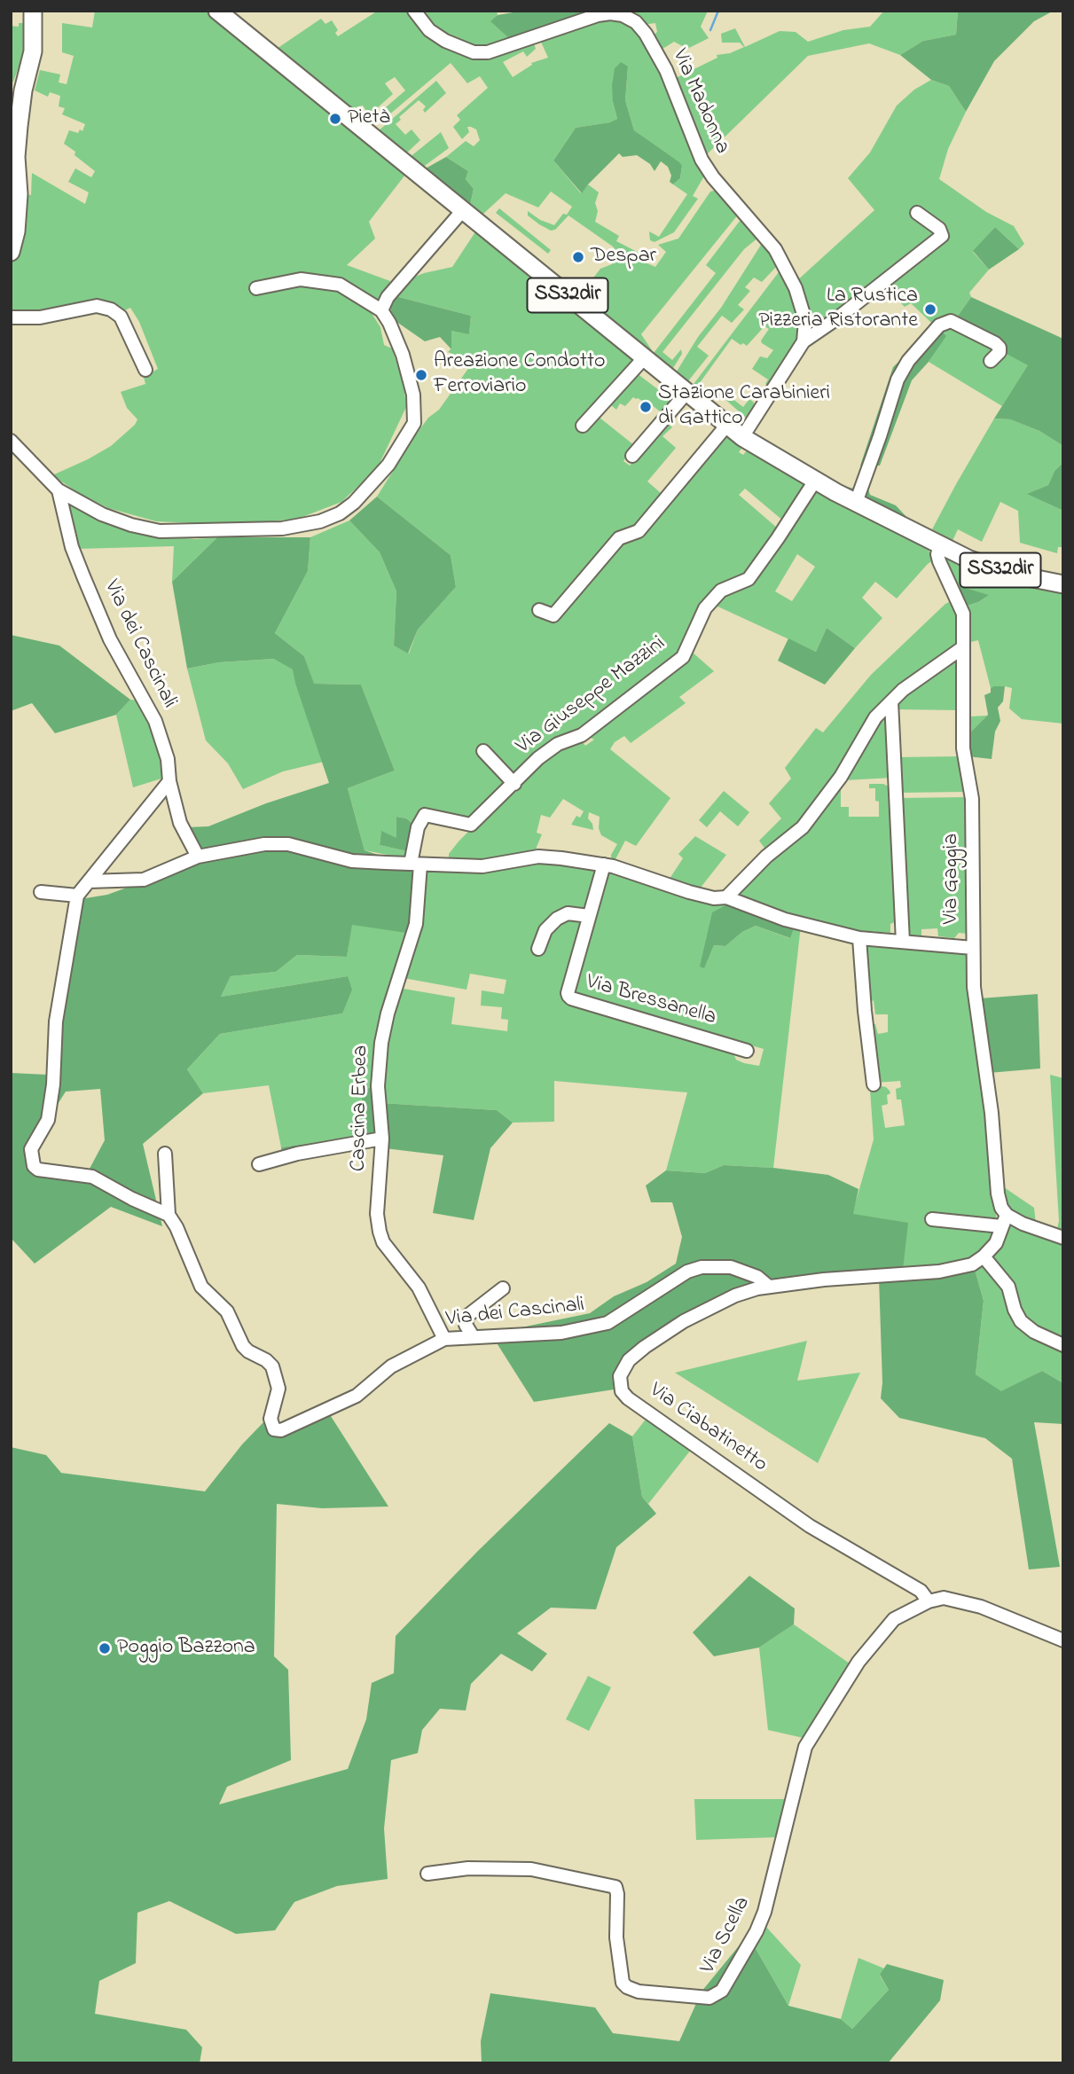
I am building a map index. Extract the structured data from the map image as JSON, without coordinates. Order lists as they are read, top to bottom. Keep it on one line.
{"streets":{"main road":["SS32dir"],"street":["Via Madonna","Via dei Cascinali","Via Giuseppe Mazzini","Via Gaggia","Via Bressanella","Cascina Erbea","Via Ciabatinetto","Via Scella"]},"crossings":[["SS32dir","Via Giuseppe Mazzini"],["SS32dir","Via Gaggia"],["Via dei Cascinali","Cascina Erbea"],["Via dei Cascinali","Via Ciabatinetto"],["Via Giuseppe Mazzini","Cascina Erbea"],["Via Ciabatinetto","Via Scella"]],"places":["Pietà","Despar","La Rustica Pizzeria Ristorante","Areazione Condotto Ferroviario","Stazione Carabinieri di Gattico","Poggio Bazzona"]}
